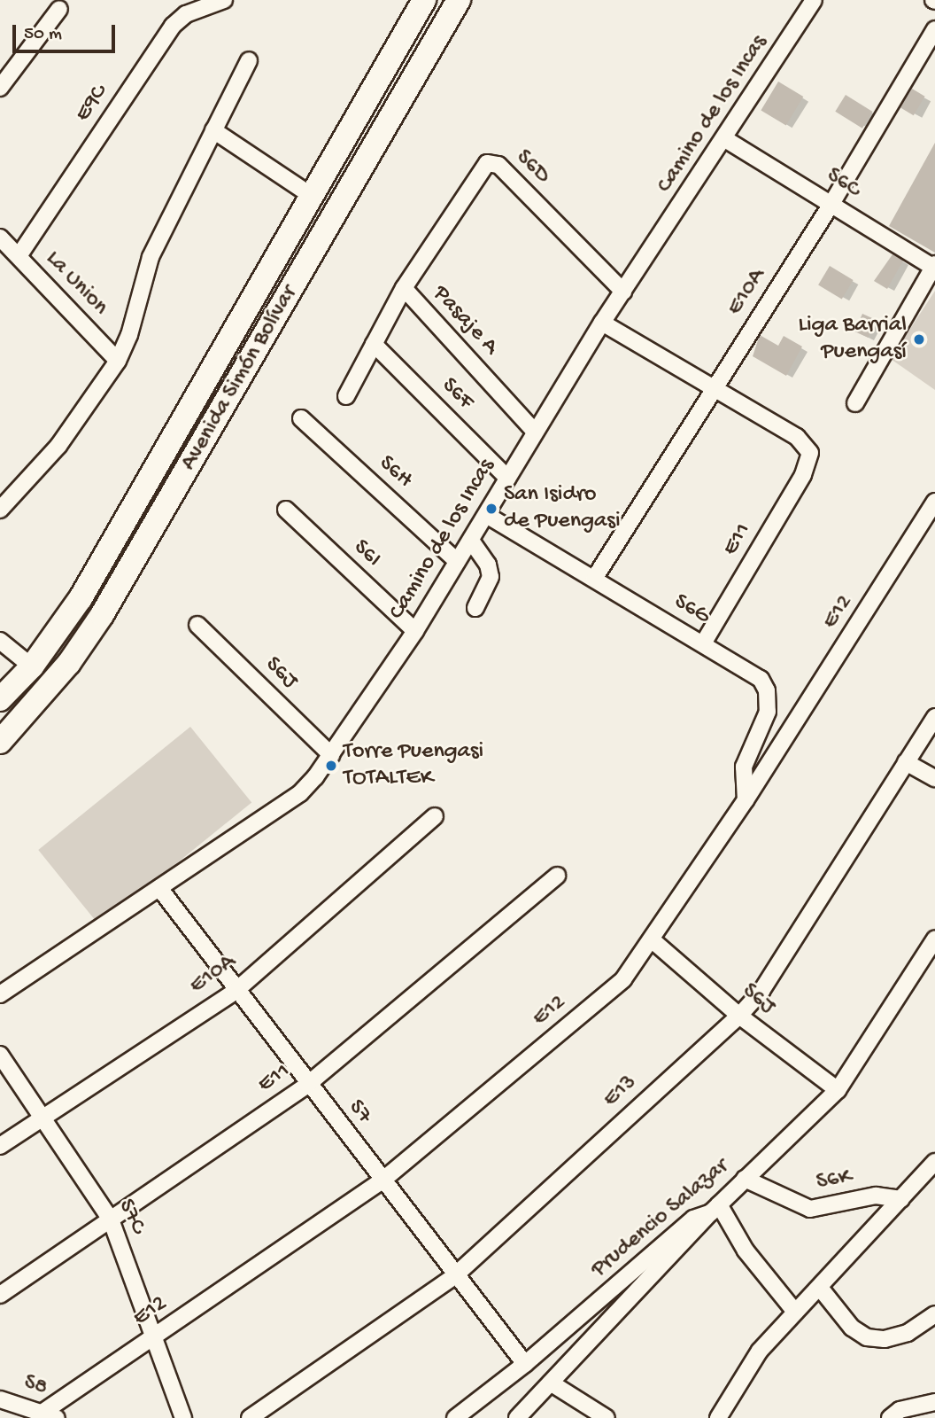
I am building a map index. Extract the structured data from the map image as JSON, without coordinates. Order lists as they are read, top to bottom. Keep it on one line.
{"streets":{"highway":["Avenida Simón Bolívar"],"street":["E9C","Camino de los Incas","S6D","S6C","La Union","E10A","Pasaje A","S6F","S6H","E11","S6I","S6G","E12","S6J","E13","S7","S6K","S7C","Prudencio Salazar","S8"]},"crossings":[["E9C","La Union"],["Camino de los Incas","S6D"],["Camino de los Incas","S6C"],["Camino de los Incas","Pasaje A"],["Camino de los Incas","S6F"],["Camino de los Incas","S6H"],["Camino de los Incas","S6I"],["Camino de los Incas","S6G"],["Camino de los Incas","S6J"],["Camino de los Incas","S7"],["S6D","Pasaje A"],["S6C","E10A"],["E10A","E11"],["E10A","S6G"],["E10A","S7"],["E10A","S7C"],["Pasaje A","S6F"],["E11","S6G"],["E11","S7"],["E11","S7C"],["S6G","E12"],["E12","S6J"],["E12","S7"],["E12","S7C"],["E12","S8"],["S6J","E13"],["S6J","Prudencio Salazar"],["E13","S7"],["S7","Prudencio Salazar"],["S6K","Prudencio Salazar"]],"places":["Liga Barrial Puengasí","San Isidro de Puengasi","Torre Puengasi TOTALTEK"],"scale_bar":"50 m"}
